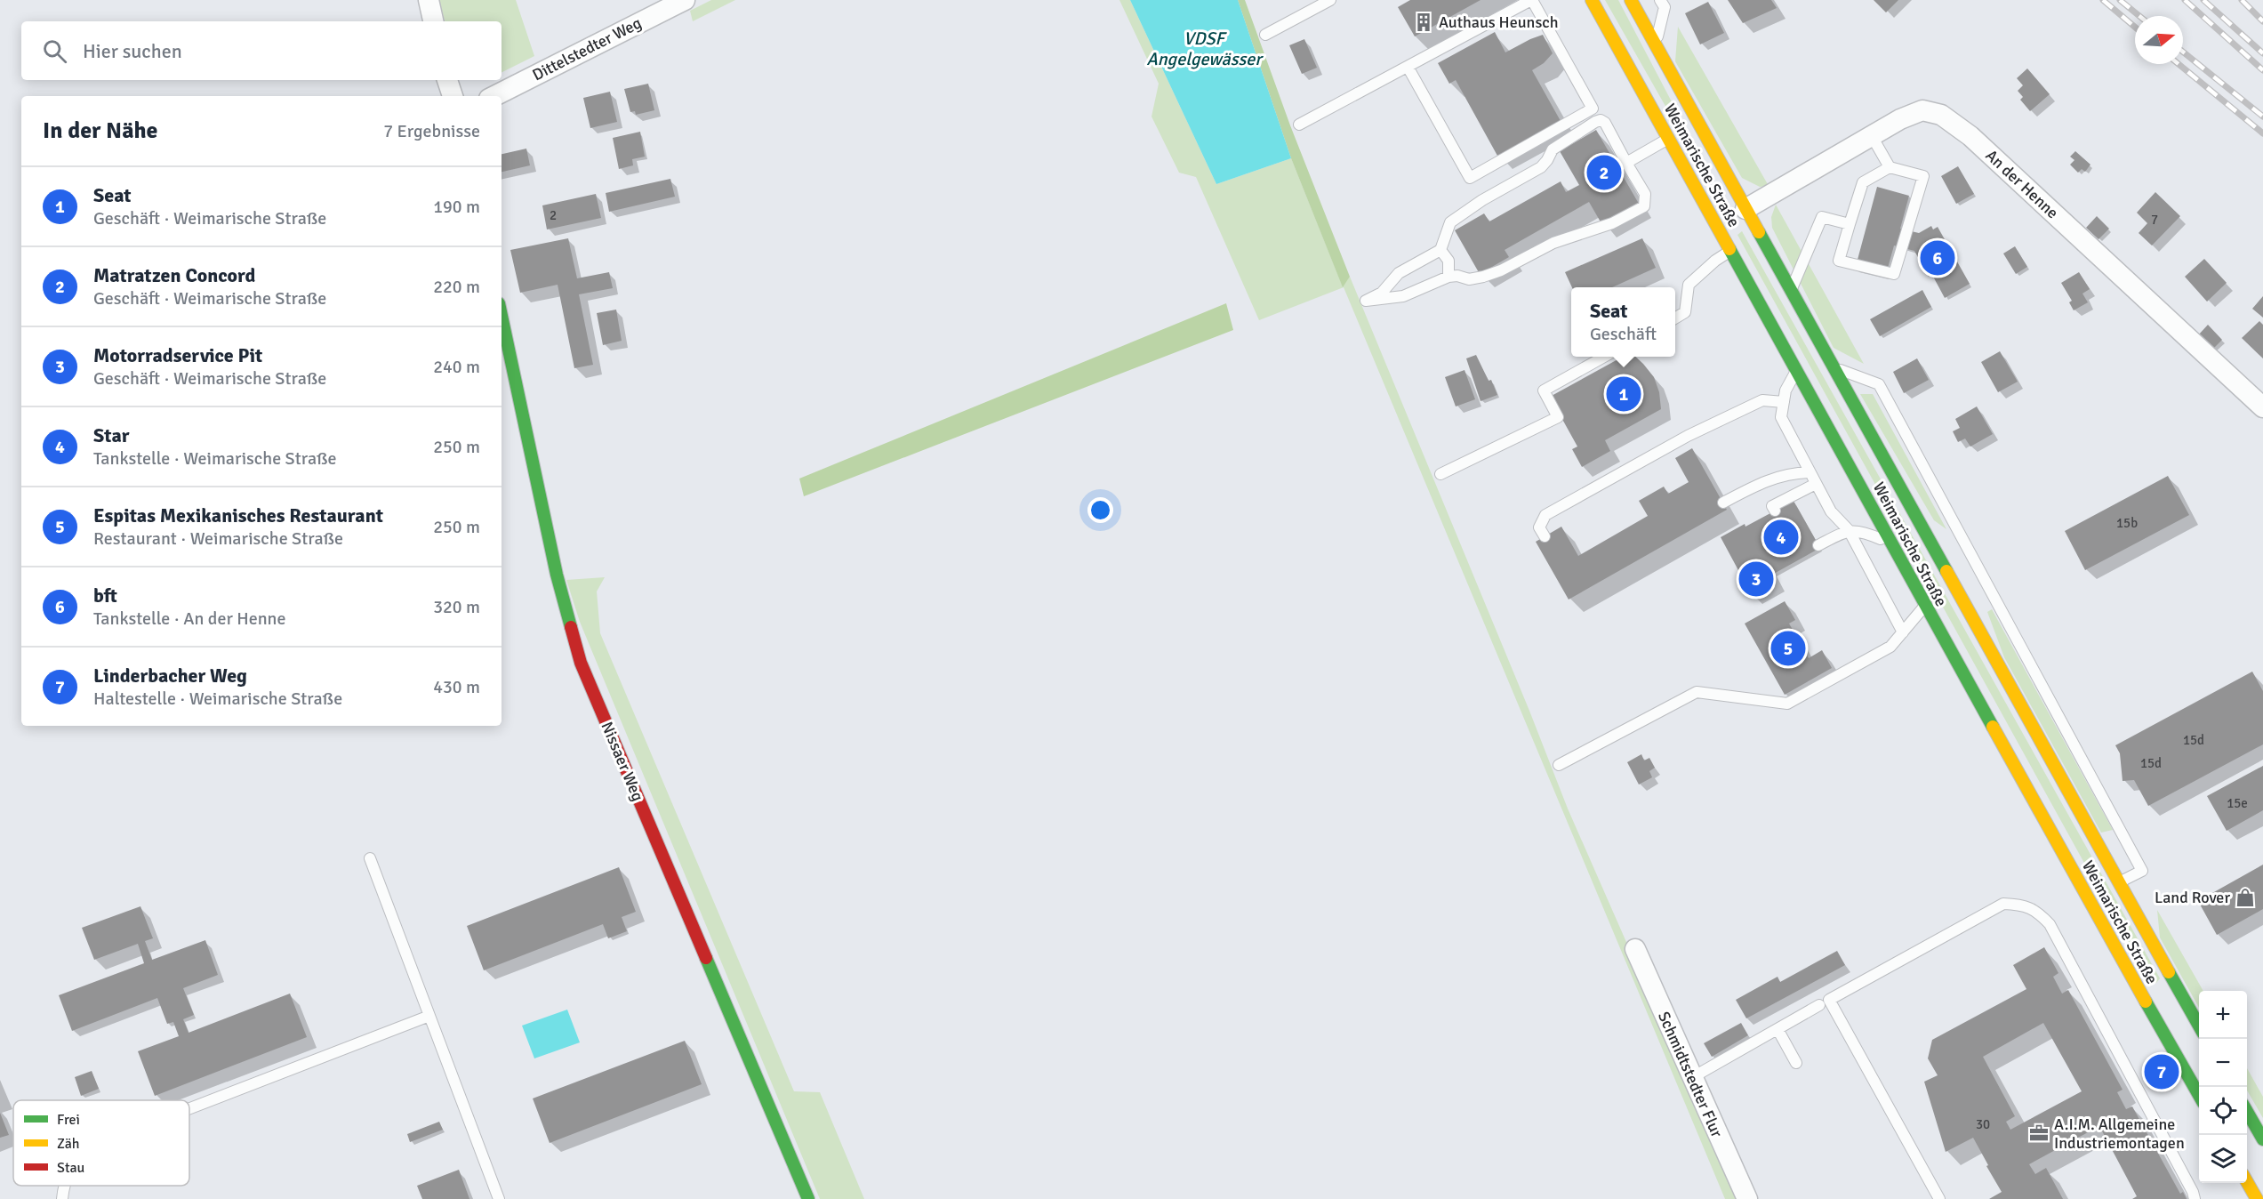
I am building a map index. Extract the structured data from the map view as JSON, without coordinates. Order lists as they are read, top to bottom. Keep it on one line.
{"streets":{"main road":["Weimarische Straße","Nissaer Weg"],"street":["Dittelstedter Weg","An der Henne","Schmidtstedter Flur"]},"crossings":[["Weimarische Straße","An der Henne"]],"water":["VDSF Angelgewässer"],"places":{"building":["Authaus Heunsch"],"shop":["Land Rover"],"office":["A.I.M. Allgemeine Industriemontagen"]},"house_numbers":["2","7","15b","15d","15d","15e","30"],"legend":["Frei","Zäh","Stau"],"north":"right","page":{"search":"Hier suchen","heading":["In der Nähe","7 Ergebnisse"],"pins":["2","6","1","4","3","5","7"],"list":[{"mark":"1","name":"Seat","note":"Geschäft · Weimarische Straße","value":"190 m"},{"mark":"2","name":"Matratzen Concord","note":"Geschäft · Weimarische Straße","value":"220 m"},{"mark":"3","name":"Motorradservice Pit","note":"Geschäft · Weimarische Straße","value":"240 m"},{"mark":"4","name":"Star","note":"Tankstelle · Weimarische Straße","value":"250 m"},{"mark":"5","name":"Espitas Mexikanisches Restaurant","note":"Restaurant · Weimarische Straße","value":"250 m"},{"mark":"6","name":"bft","note":"Tankstelle · An der Henne","value":"320 m"},{"mark":"7","name":"Linderbacher Weg","note":"Haltestelle · Weimarische Straße","value":"430 m"}],"popup":["Seat","Geschäft"],"map_buttons":["+","−"]}}
